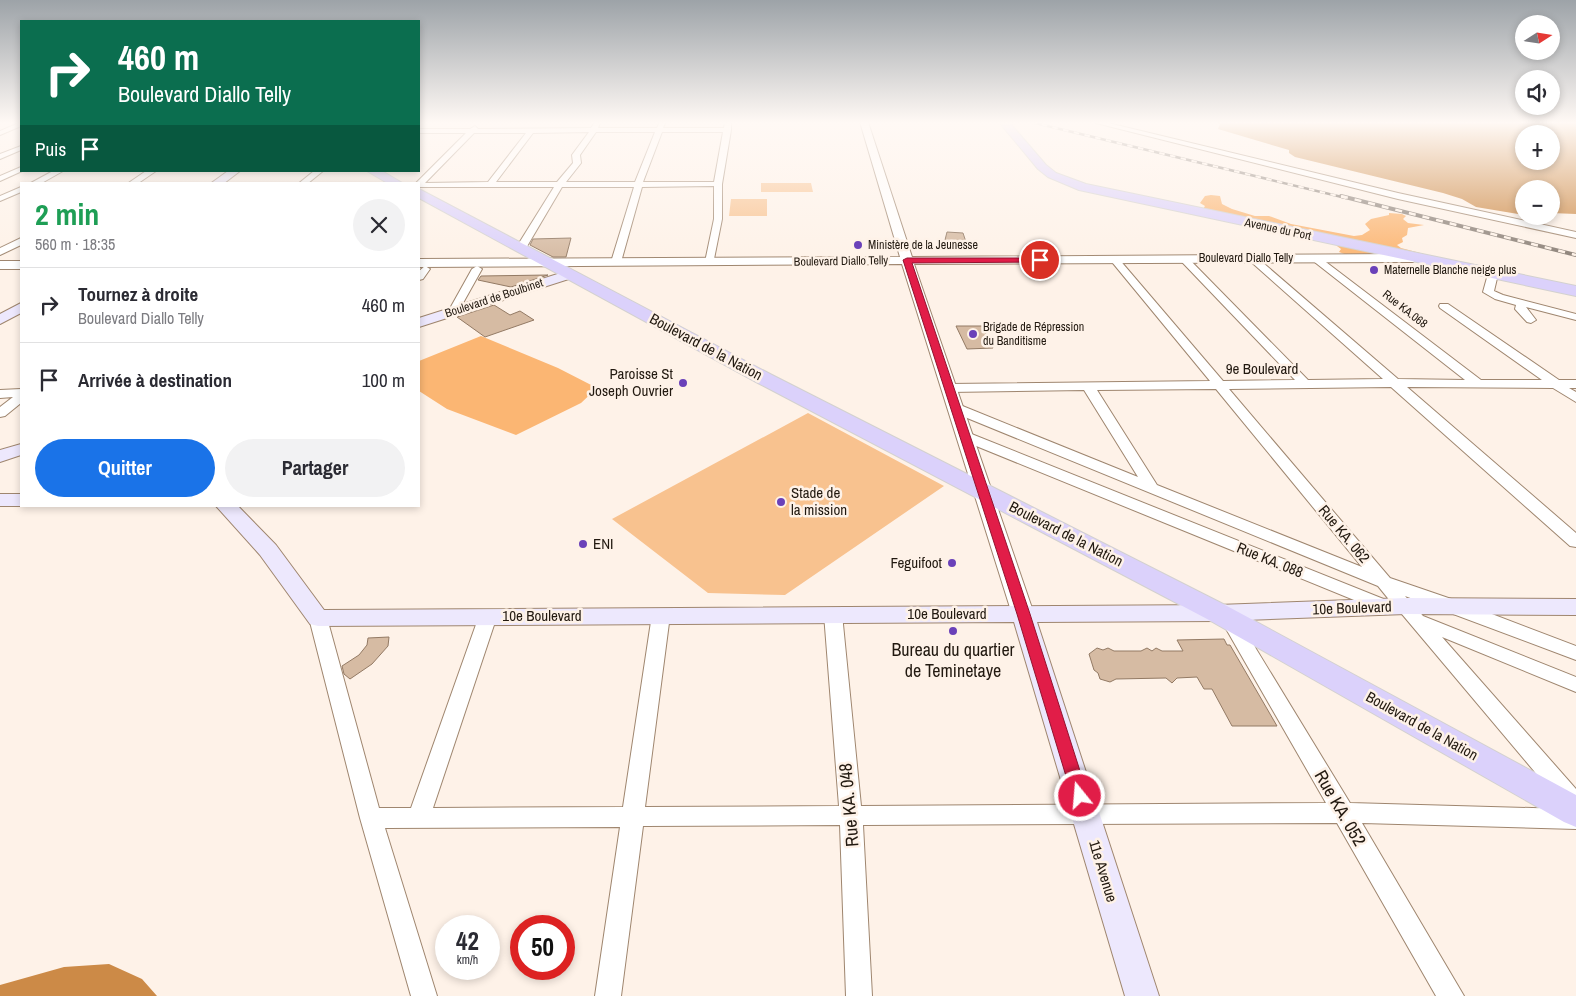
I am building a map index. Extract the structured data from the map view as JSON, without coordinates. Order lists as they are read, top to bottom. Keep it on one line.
{"streets":{"main road":["Avenue du Port","Boulevard de Boulbinet","Boulevard de la Nation","10e Boulevard","11e Avenue"],"street":["Boulevard Diallo Telly","Rue KA.068","9e Boulevard","Rue KA. 062","Rue KA. 088","Rue KA. 048","Rue KA. 052"]},"crossings":[["Avenue du Port","Boulevard Diallo Telly"],["Boulevard Diallo Telly","Boulevard de Boulbinet"],["Boulevard Diallo Telly","Rue KA.068"],["Boulevard Diallo Telly","Boulevard de la Nation"],["Boulevard Diallo Telly","Rue KA. 062"],["Boulevard Diallo Telly","11e Avenue"],["Boulevard de Boulbinet","Boulevard de la Nation"],["Rue KA.068","9e Boulevard"],["Boulevard de la Nation","10e Boulevard"],["Boulevard de la Nation","Rue KA. 052"],["Boulevard de la Nation","11e Avenue"],["9e Boulevard","Rue KA. 062"],["9e Boulevard","11e Avenue"],["Rue KA. 062","Rue KA. 088"],["Rue KA. 062","10e Boulevard"],["Rue KA. 088","10e Boulevard"],["Rue KA. 088","11e Avenue"],["10e Boulevard","Rue KA. 048"],["10e Boulevard","Rue KA. 052"],["10e Boulevard","11e Avenue"]],"places":["Ministère de la Jeunesse","Maternelle Blanche neige plus","Brigade de Répression du Banditisme","Paroisse St Joseph Ouvrier","Stade de la mission","ENI","Feguifoot","Bureau du quartier de Teminetaye"],"north":"right","page":{"map_buttons":["+","−"],"turn":["460 m","Boulevard Diallo Telly"],"then":"Puis","heading":["2 min","560 m · 18:35"],"list":[{"name":"Tournez à droite","note":"Boulevard Diallo Telly","value":"460 m"},{"name":"Arrivée à destination","value":"100 m"}],"buttons":["Quitter","Partager"],"speed":"42 km/h","limit":"50"}}
